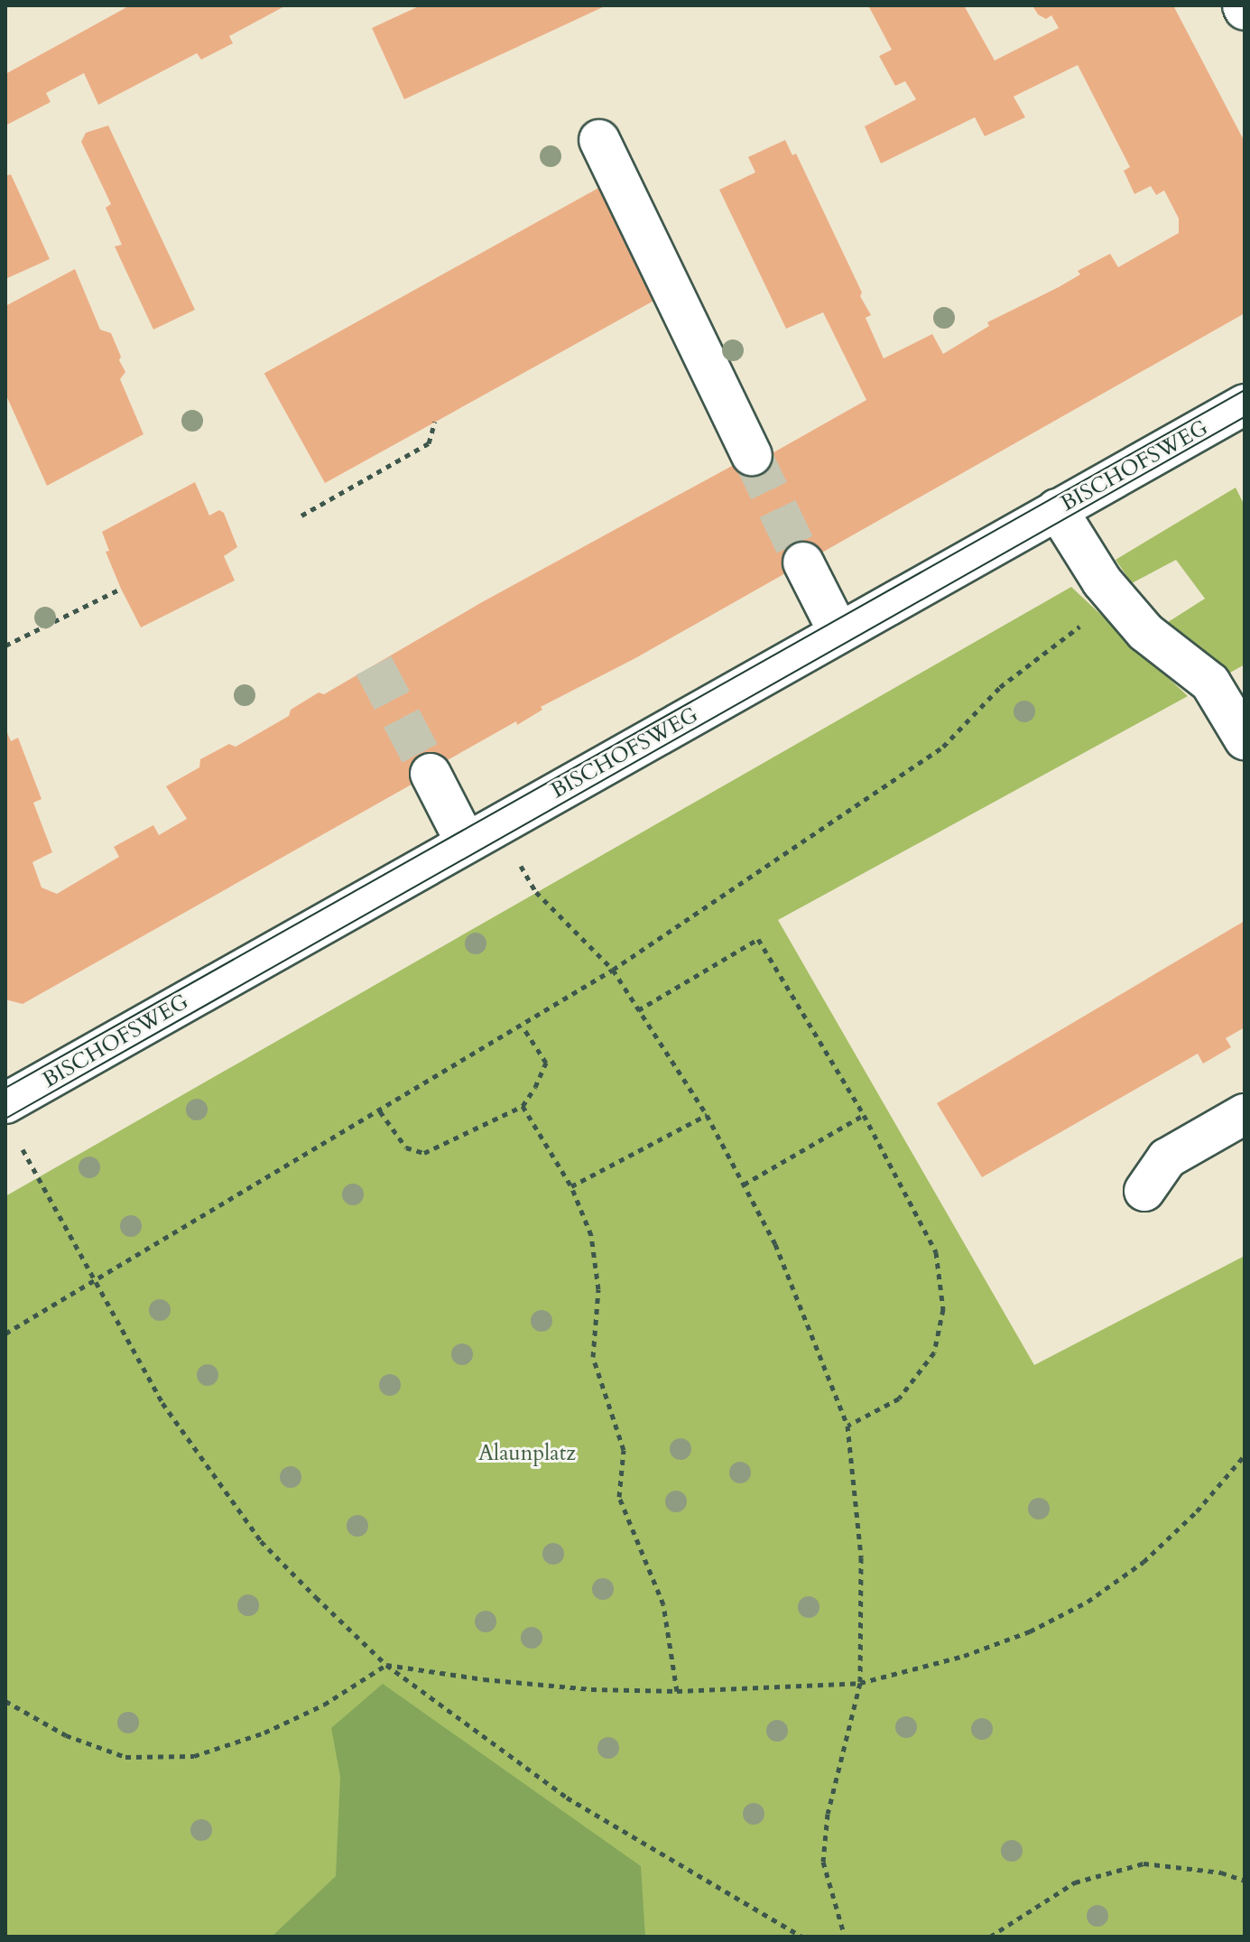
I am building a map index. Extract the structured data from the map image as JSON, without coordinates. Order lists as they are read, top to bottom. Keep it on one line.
{"streets":{"street":["BISCHOFSWEG"]},"parks":["Alaunplatz"]}
